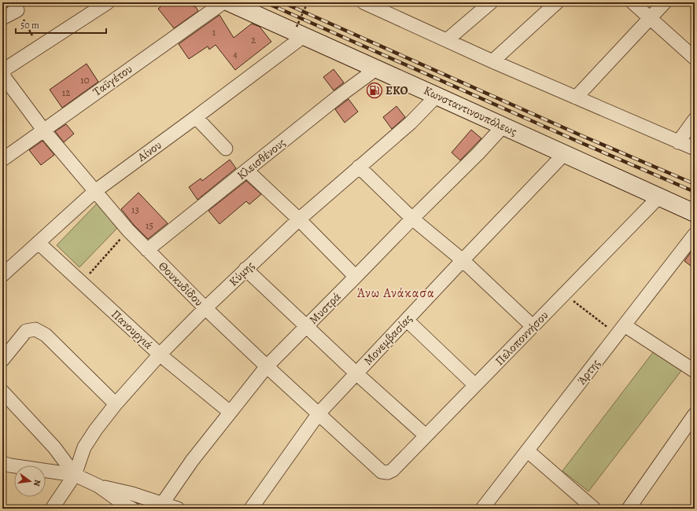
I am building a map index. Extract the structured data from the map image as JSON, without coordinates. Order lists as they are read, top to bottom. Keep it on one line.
{"streets":{"street":["Ταϋγέτου","Κωνσταντινουπόλεως","Αίνου","Κλεισθένους","Κύμης","Θουκυδίδου","Μυστρά","Πανουργιά","Πελοποννήσου","Μονεμβασίας","Άρτης"]},"crossings":[["Ταϋγέτου","Θουκυδίδου"],["Κωνσταντινουπόλεως","Αίνου"],["Κωνσταντινουπόλεως","Κλεισθένους"],["Κωνσταντινουπόλεως","Κύμης"],["Κωνσταντινουπόλεως","Μυστρά"],["Κωνσταντινουπόλεως","Πελοποννήσου"],["Κωνσταντινουπόλεως","Μονεμβασίας"],["Αίνου","Θουκυδίδου"],["Αίνου","Πανουργιά"],["Κλεισθένους","Θουκυδίδου"],["Κύμης","Θουκυδίδου"],["Κύμης","Πανουργιά"],["Θουκυδίδου","Μυστρά"],["Θουκυδίδου","Πελοποννήσου"],["Θουκυδίδου","Μονεμβασίας"],["Μυστρά","Πανουργιά"]],"districts":["Άνω Ανάκασα"],"places":{"fuel station":["EKO"]},"house_numbers":["1","2","4","10","12","13","15"],"scale_bar":"50 m","north":"right"}
